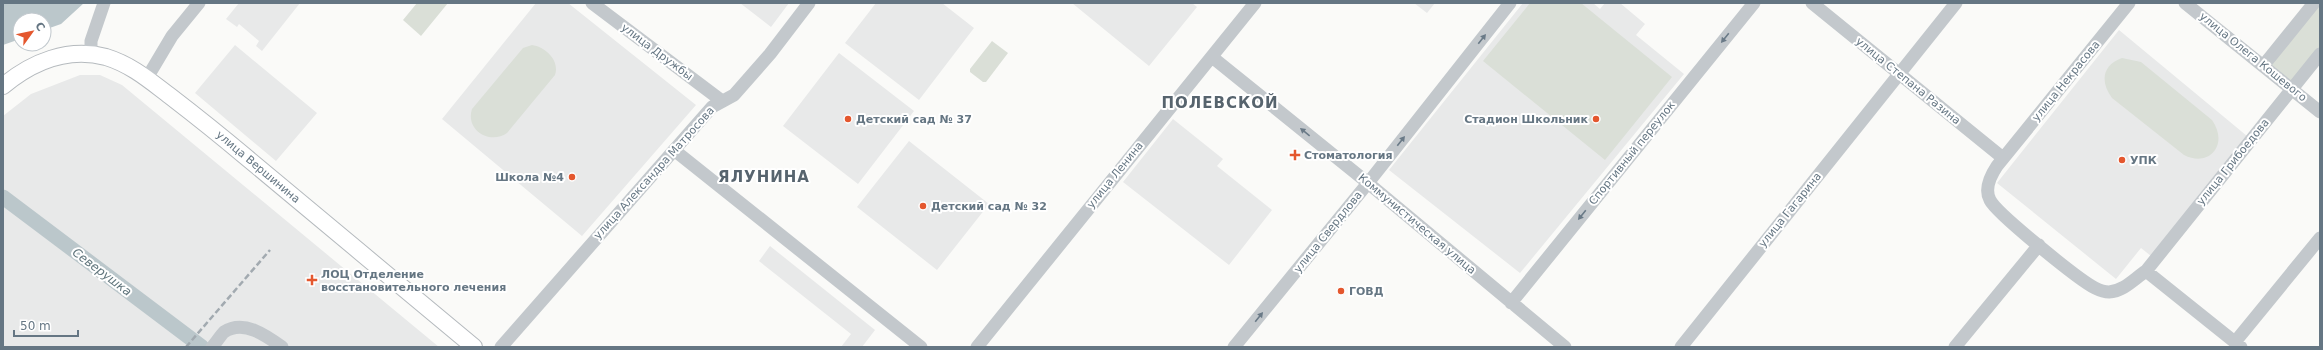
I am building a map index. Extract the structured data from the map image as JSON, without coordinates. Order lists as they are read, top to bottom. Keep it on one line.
{"streets":{"main road":["улица Вершинина"],"street":["улица Дружбы","улица Олега Кошевого","улица Степана Разина","улица Некрасова","Спортивный переулок","улица Грибоедова","улица Александра Матросова","улица Ленина","улица Гагарина","Коммунистическая улица","улица Свердлова"]},"crossings":[["улица Дружбы","улица Александра Матросова"],["улица Олега Кошевого","улица Грибоедова"],["улица Степана Разина","улица Некрасова"],["улица Степана Разина","улица Гагарина"],["улица Некрасова","улица Грибоедова"],["Спортивный переулок","Коммунистическая улица"],["улица Ленина","Коммунистическая улица"],["Коммунистическая улица","улица Свердлова"]],"one_way":["Спортивный переулок","Коммунистическая улица","улица Свердлова"],"districts":["ПОЛЕВСКОЙ","ЯЛУНИНА"],"water":["Северушка"],"places":{"other":["Детский сад № 37","Стадион Школьник","УПК","Школа №4","Детский сад № 32","ГОВД"],"health":["Стоматология","ЛОЦ Отделение восстановительного лечения"]},"scale_bar":"50 m","north":"top right"}
